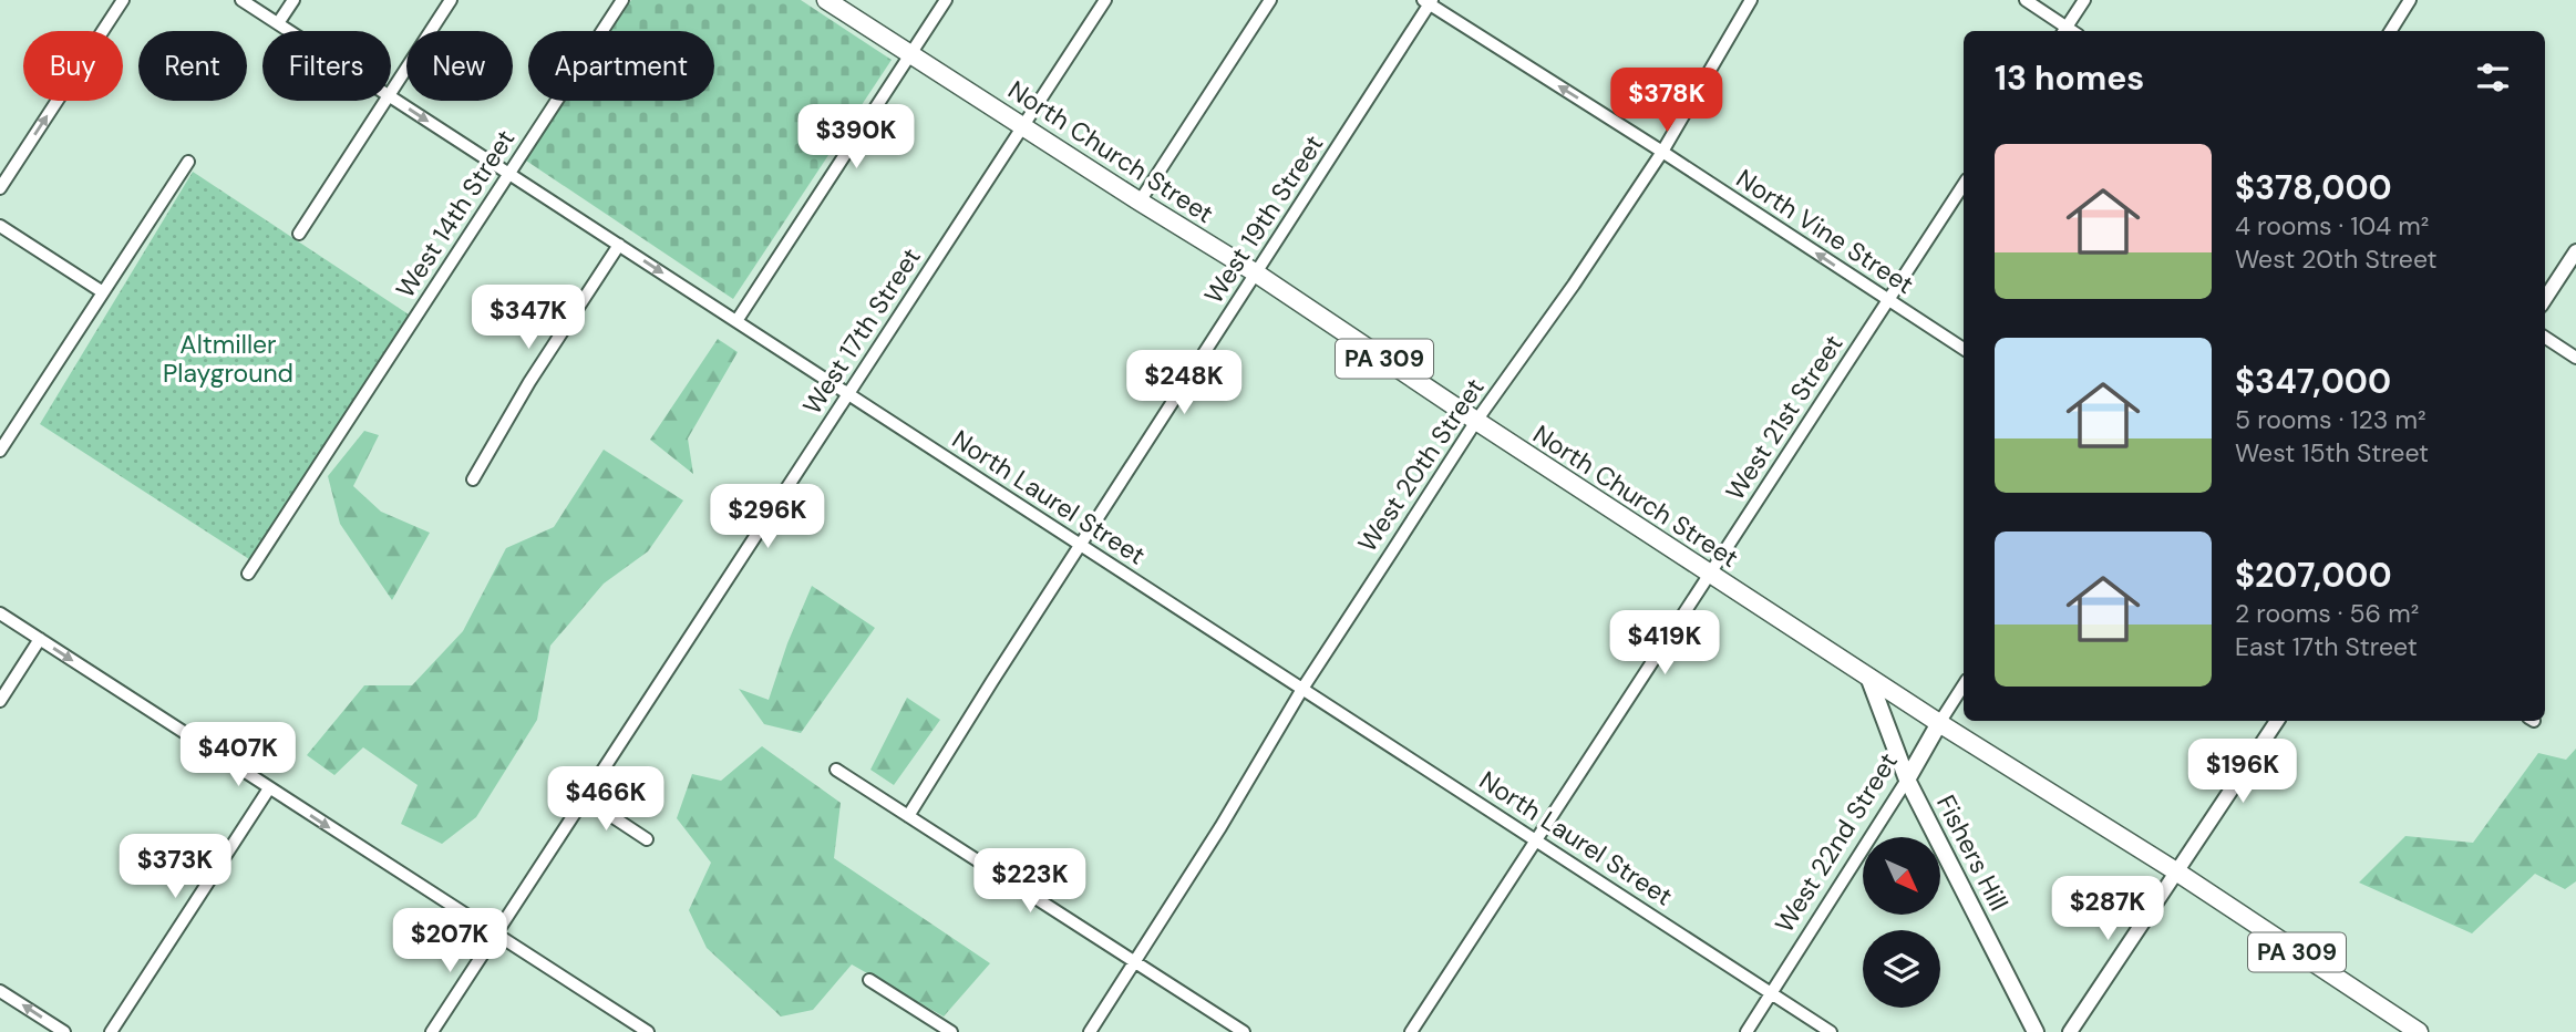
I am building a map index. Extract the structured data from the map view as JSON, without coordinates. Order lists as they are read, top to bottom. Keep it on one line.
{"streets":{"main road":["North Church Street","PA 309","West 22nd Street","Fishers Hill"],"street":["West 14th Street","West 19th Street","North Vine Street","West 17th Street","West 21st Street","West 20th Street","North Laurel Street"]},"crossings":[["North Church Street","West 19th Street"],["North Church Street","West 17th Street"],["North Church Street","West 21st Street"],["North Church Street","West 20th Street"],["North Church Street","West 22nd Street"],["North Church Street","Fishers Hill"],["West 14th Street","North Laurel Street"],["West 19th Street","North Vine Street"],["West 19th Street","North Laurel Street"],["North Vine Street","West 21st Street"],["North Vine Street","West 20th Street"],["West 17th Street","North Laurel Street"],["West 21st Street","North Laurel Street"],["West 20th Street","North Laurel Street"],["North Laurel Street","West 22nd Street"],["West 22nd Street","Fishers Hill"]],"one_way":["North Vine Street"],"parks":["Altmiller Playground"],"north":"bottom right","page":{"chip":["Buy","Rent","Filters","New","Apartment"],"heading":"13 homes","price":["$378K","$390K","$347K","$248K","$296K","$419K","$407K","$196K","$466K","$373K","$223K","$287K","$207K"],"list":[{"name":"$378,000","note":"4 rooms · 104 m² · West 20th Street"},{"name":"$347,000","note":"5 rooms · 123 m² · West 15th Street"},{"name":"$207,000","note":"2 rooms · 56 m² · East 17th Street"}]}}
